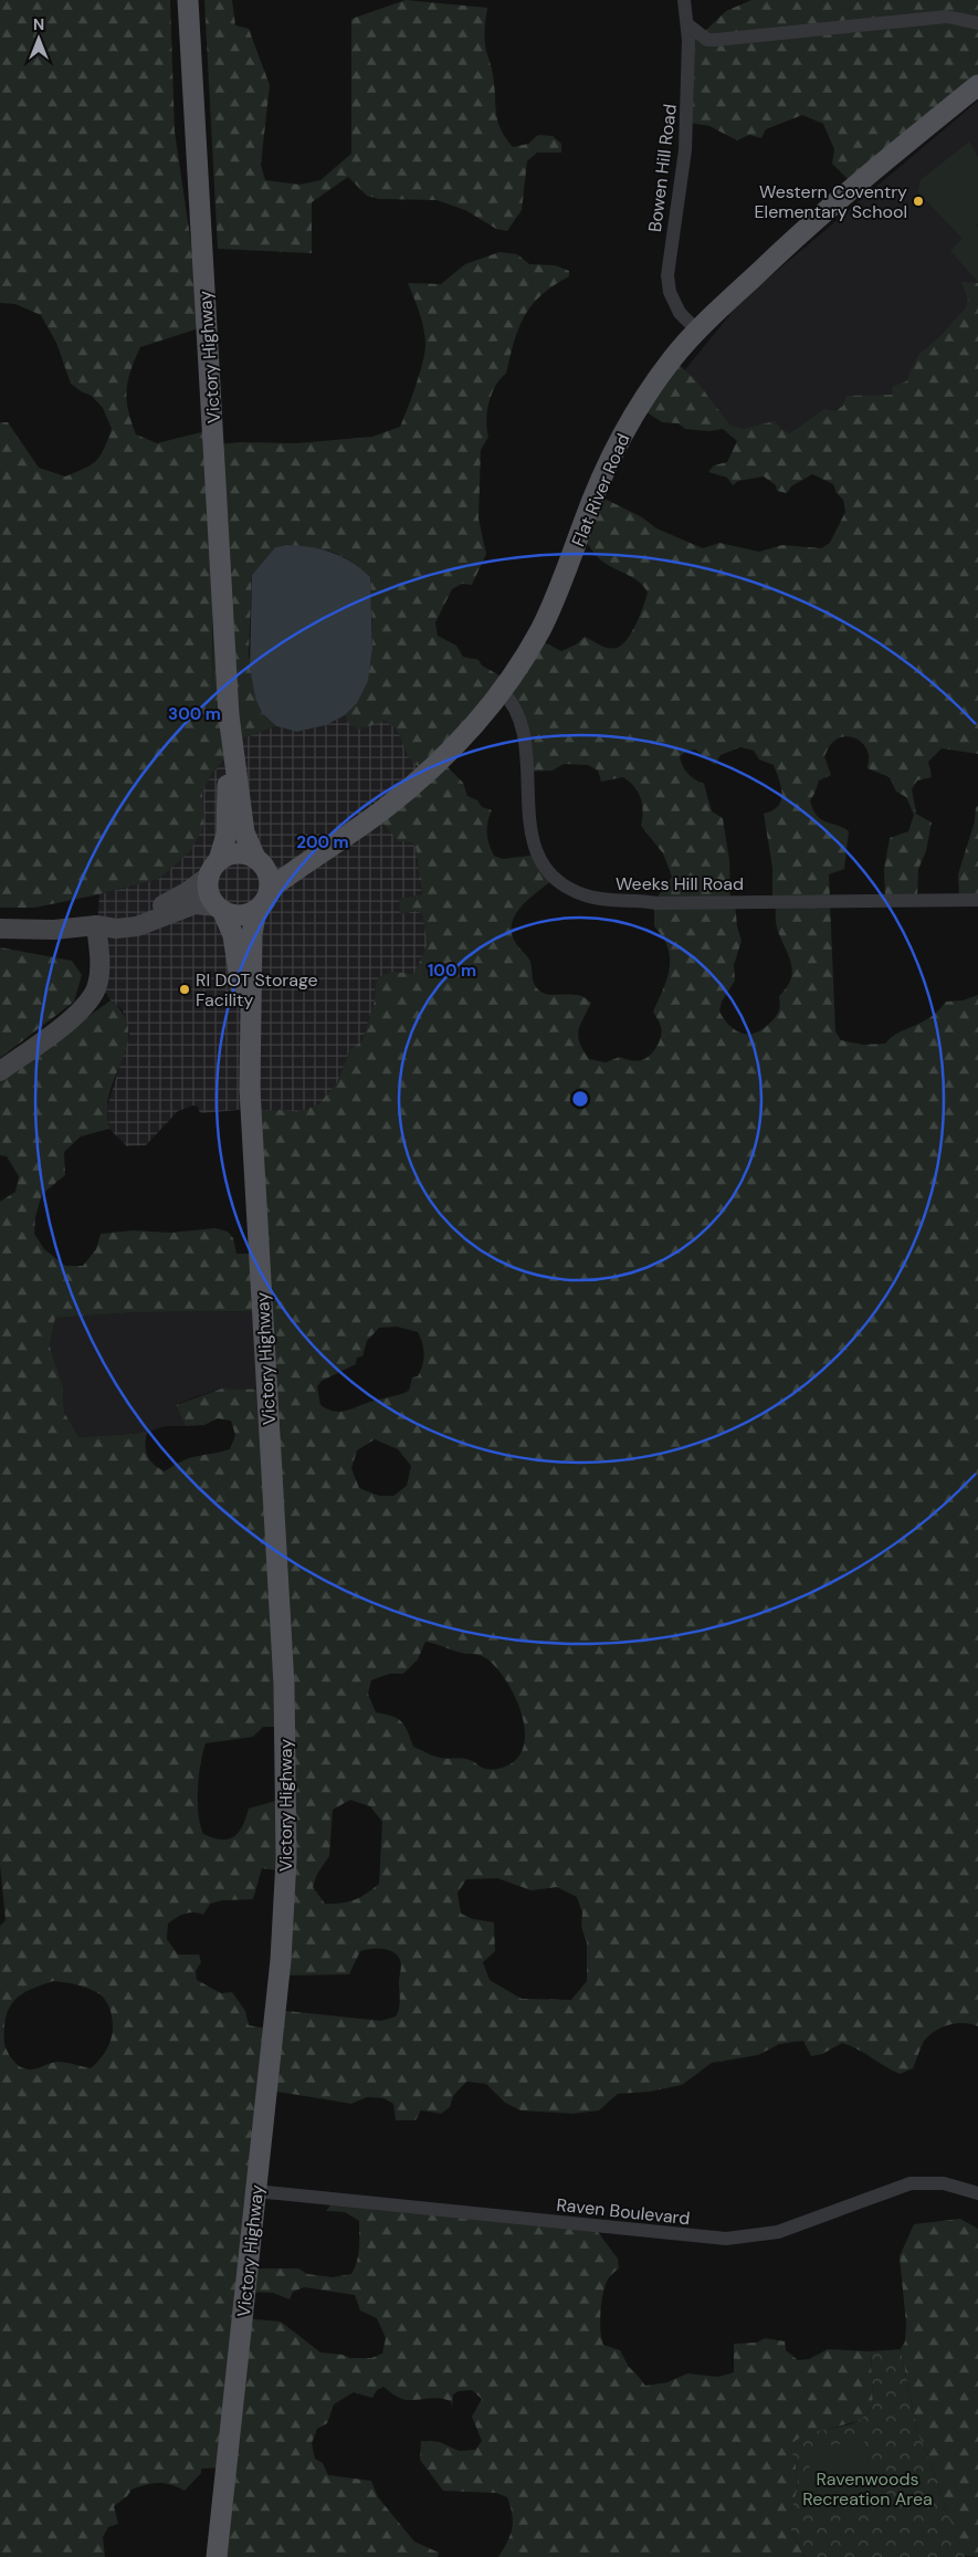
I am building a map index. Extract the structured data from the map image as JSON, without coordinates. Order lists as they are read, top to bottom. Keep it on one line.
{"streets":{"main road":["Victory Highway","Flat River Road"],"street":["Bowen Hill Road","Weeks Hill Road","Raven Boulevard"]},"crossings":[["Bowen Hill Road","Flat River Road"],["Victory Highway","Flat River Road"],["Victory Highway","Raven Boulevard"],["Flat River Road","Weeks Hill Road"]],"parks":["Ravenwoods Recreation Area"],"places":["Western Coventry Elementary School","RI DOT Storage Facility"],"north":"top","rings":["300 m","200 m","100 m"]}
